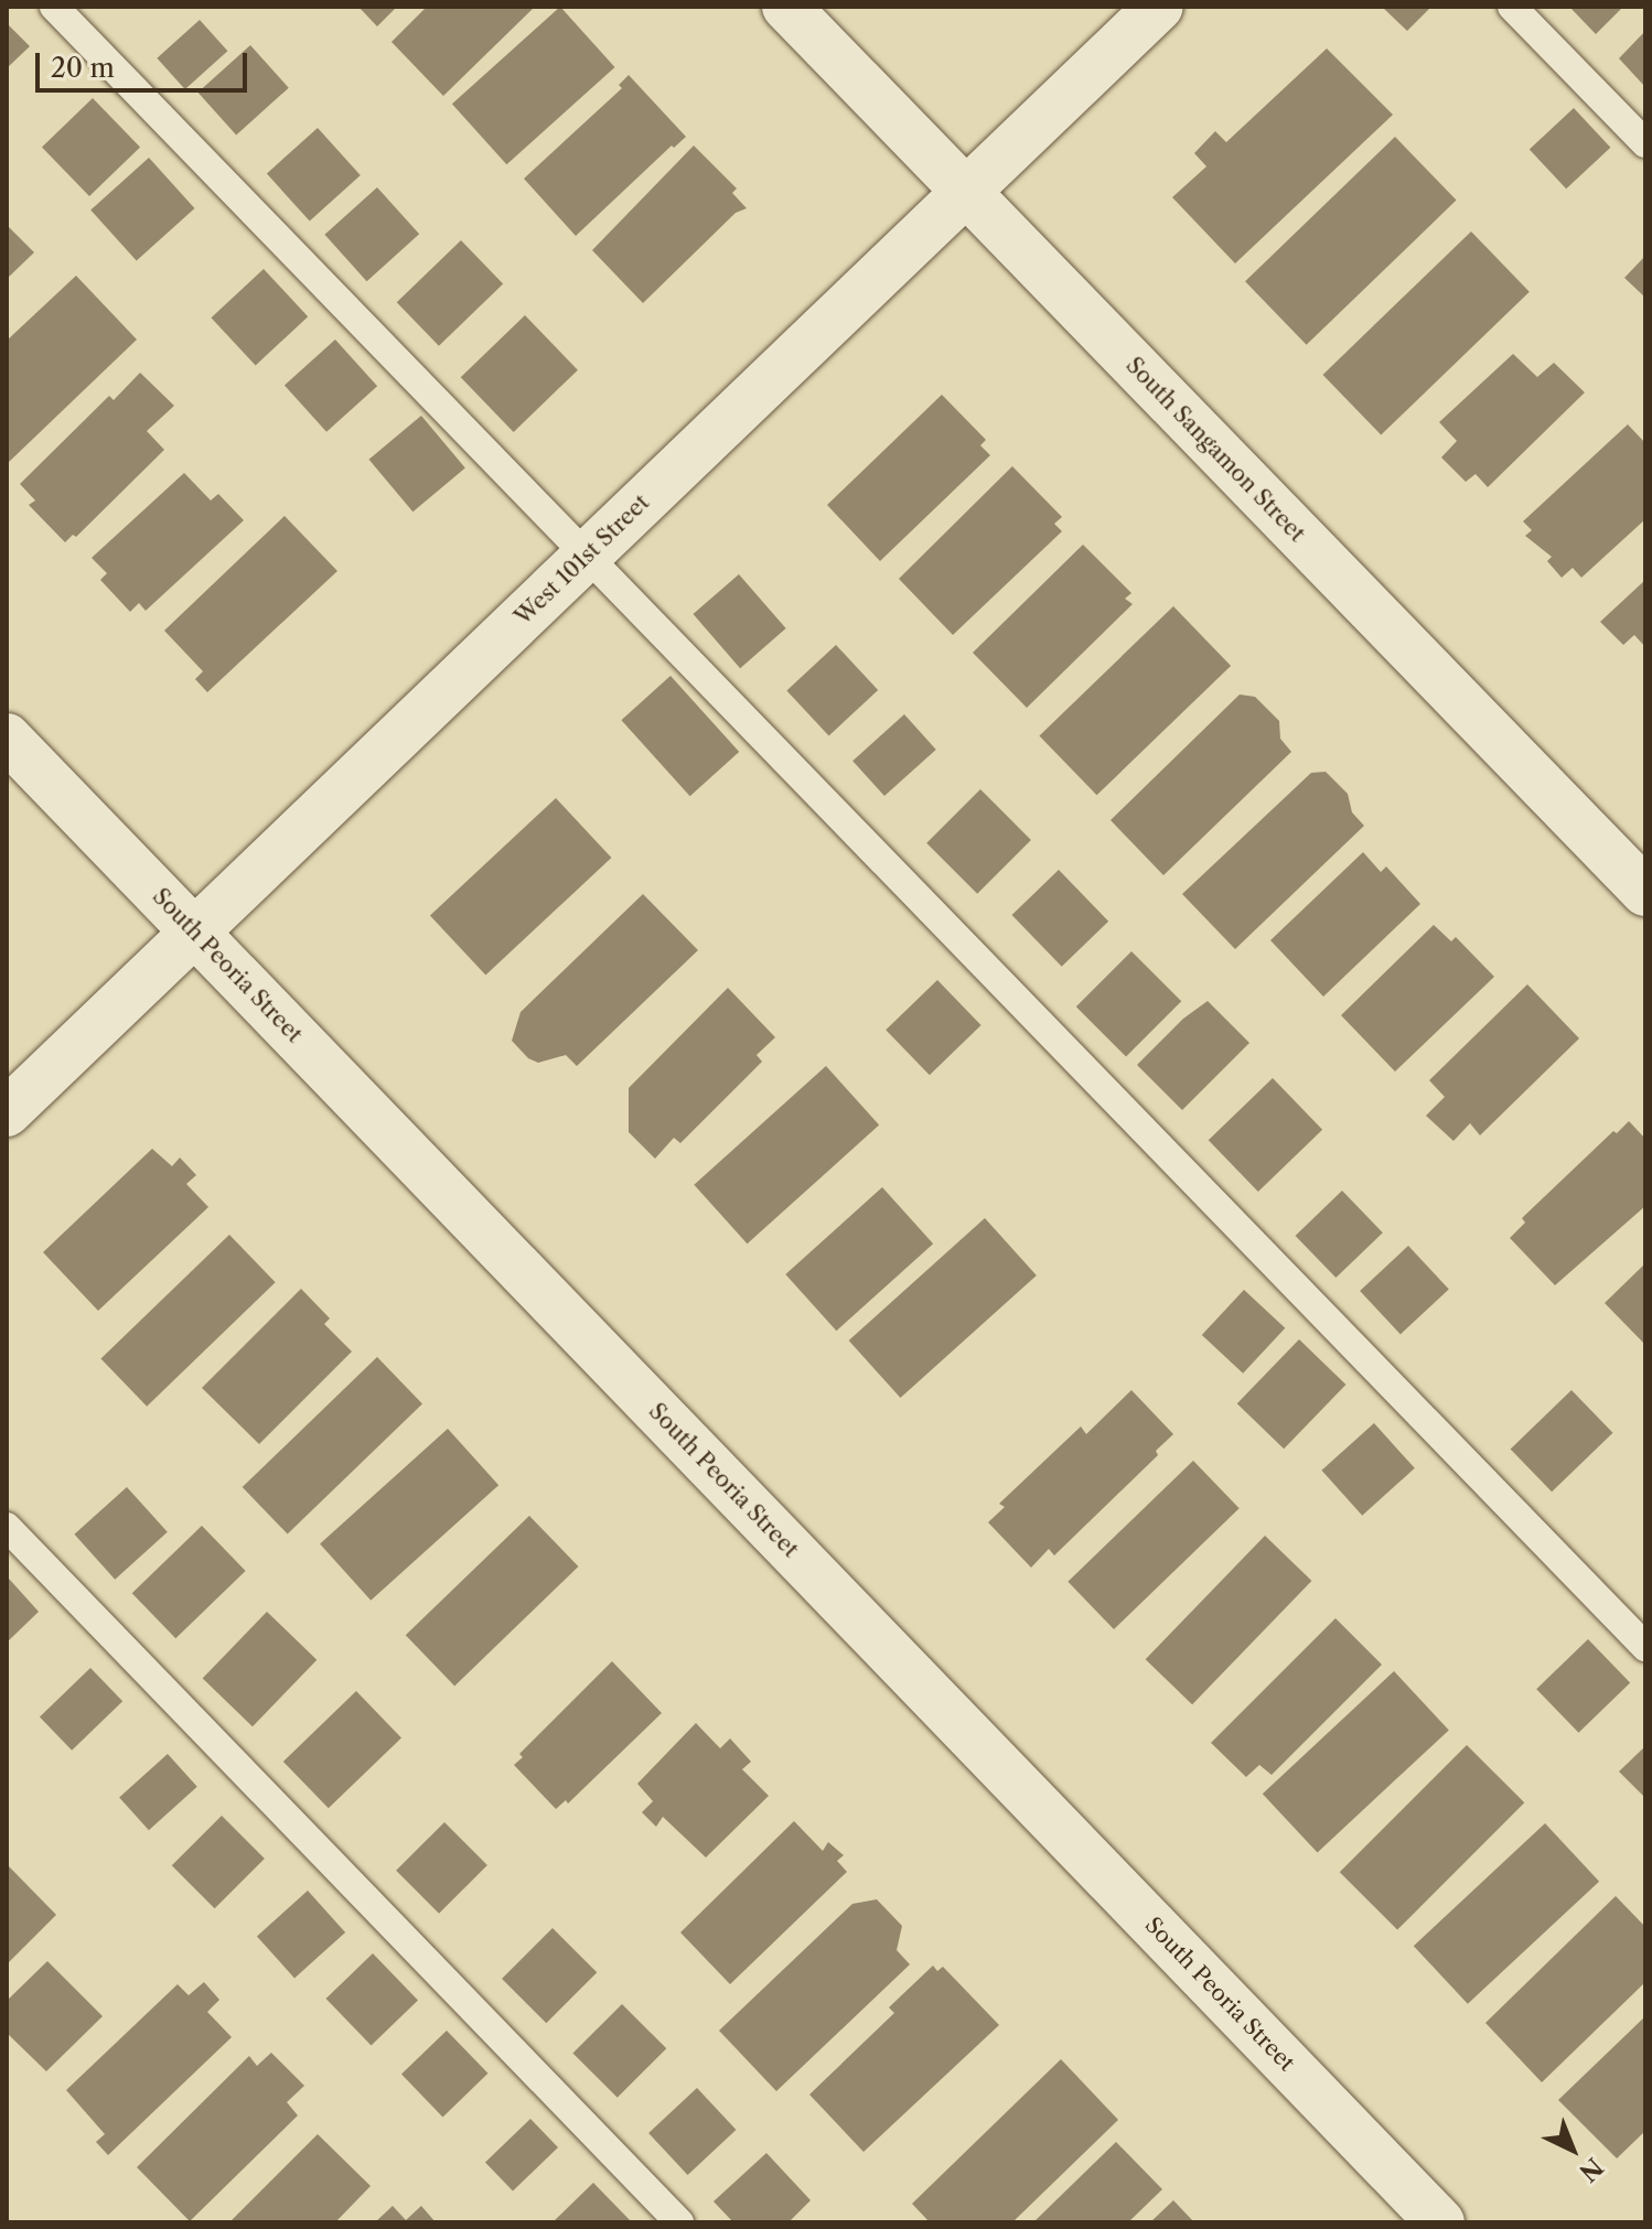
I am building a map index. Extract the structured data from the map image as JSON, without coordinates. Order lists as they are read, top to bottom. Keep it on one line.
{"streets":{"street":["South Sangamon Street","West 101st Street","South Peoria Street"]},"crossings":[["South Sangamon Street","West 101st Street"],["West 101st Street","South Peoria Street"]],"scale_bar":"20 m","north":"bottom right"}
